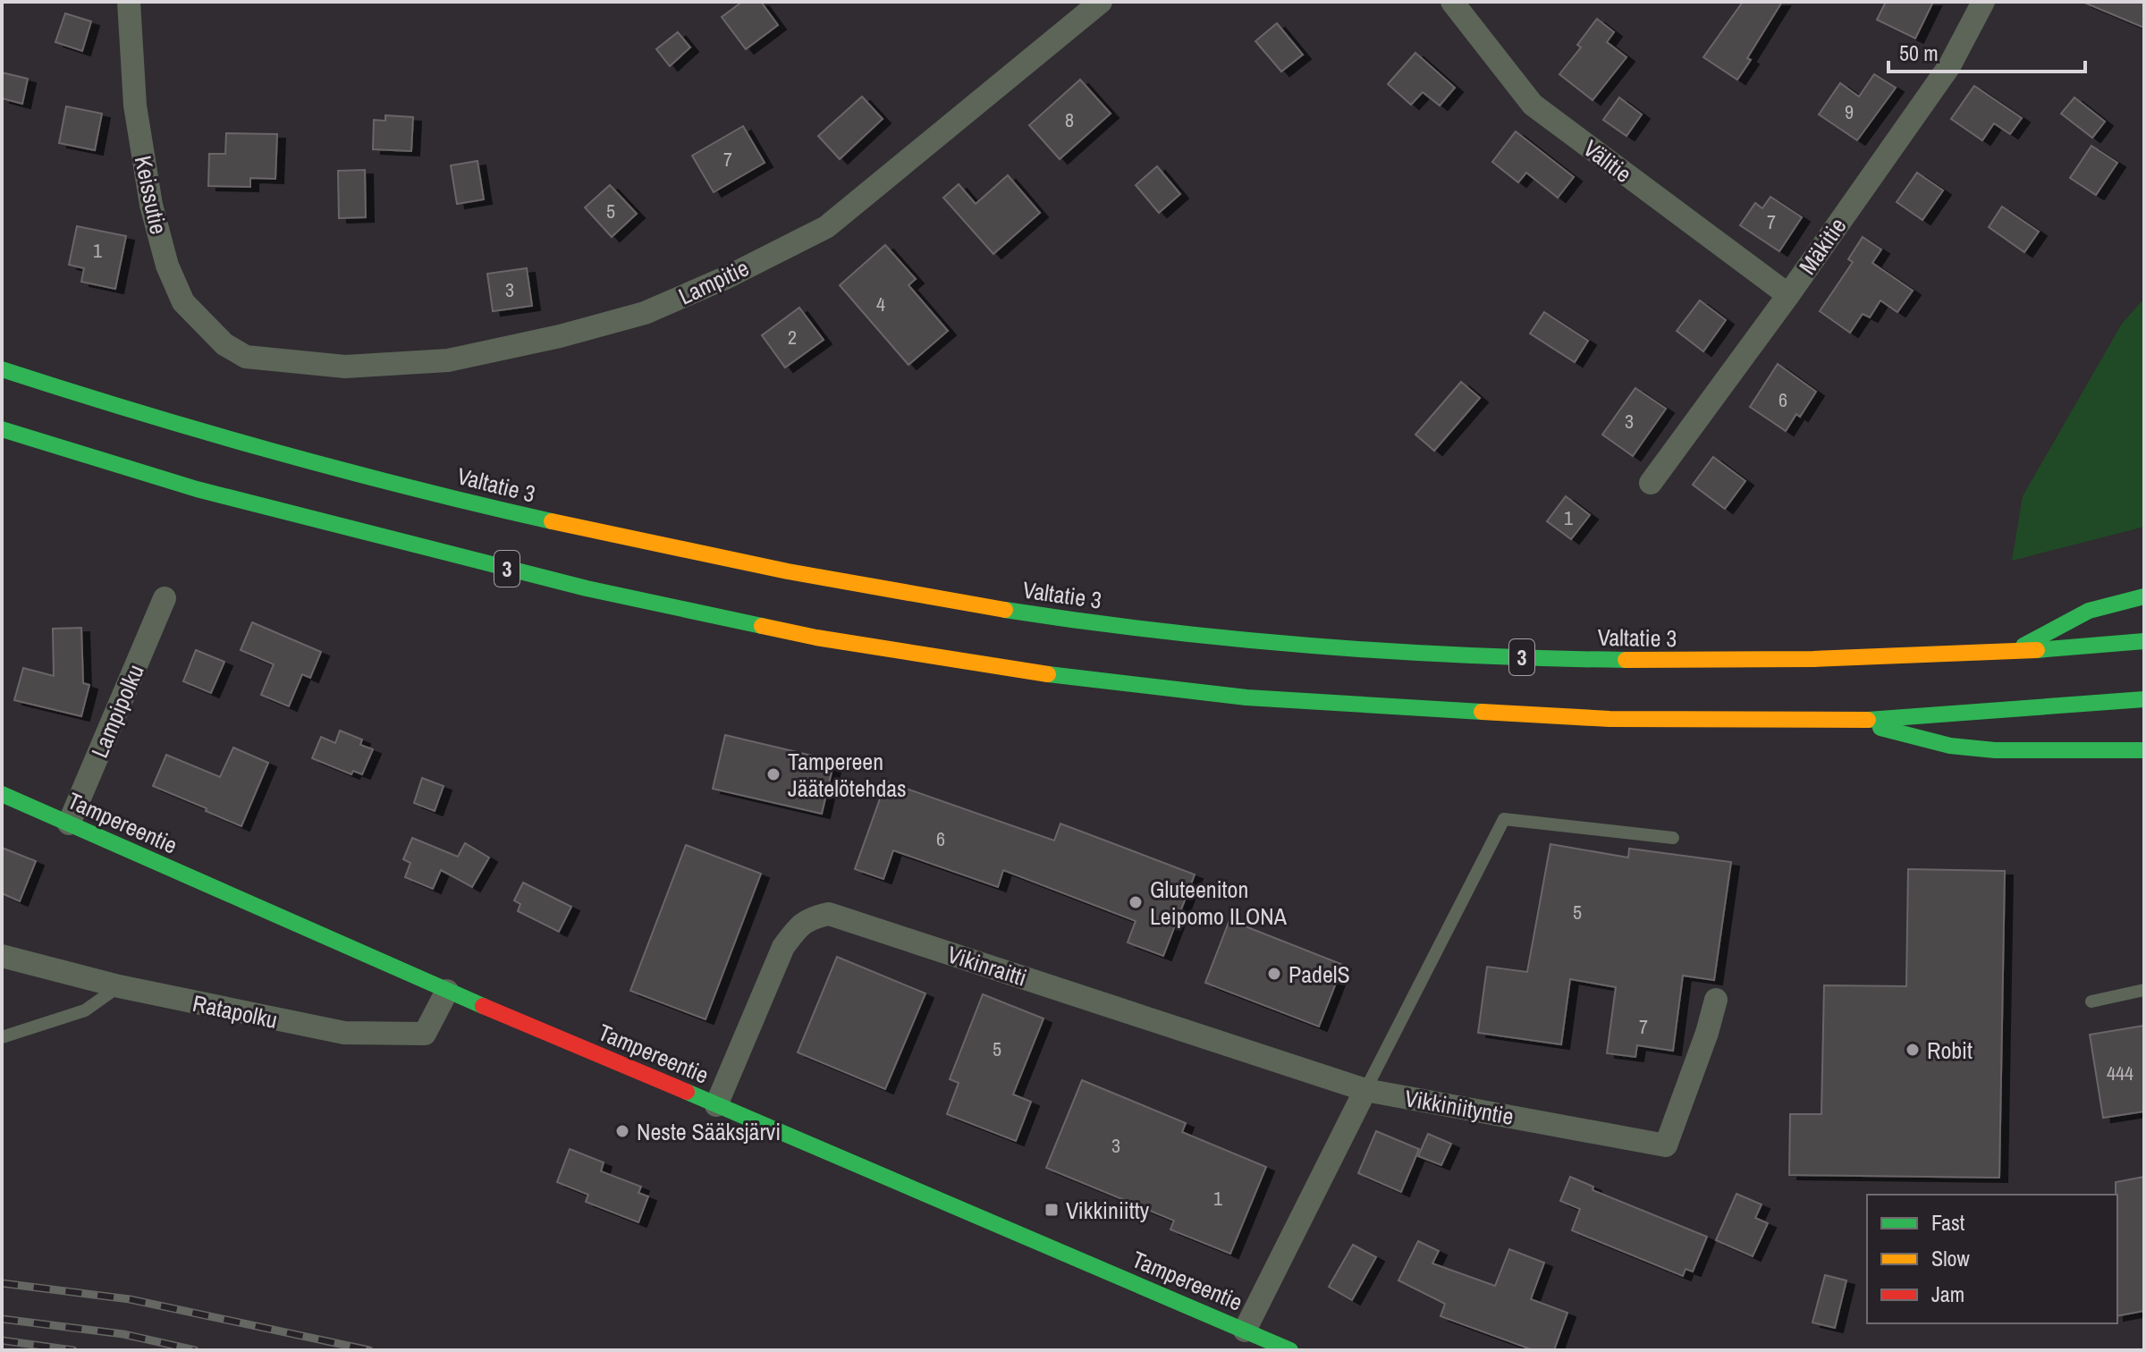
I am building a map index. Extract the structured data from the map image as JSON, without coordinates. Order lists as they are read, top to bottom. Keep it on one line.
{"streets":{"main road":["Valtatie 3","3","Tampereentie"],"street":["Välitie","Keissutie","Mäkitie","Lampitie","Lampipolku","Vikinraitti","Ratapolku","Vikkiniityntie"]},"crossings":[["Välitie","Mäkitie"],["Keissutie","Lampitie"],["Lampipolku","Tampereentie"],["Tampereentie","Vikinraitti"],["Tampereentie","Ratapolku"],["Vikinraitti","Vikkiniityntie"]],"places":{"other":["Tampereen Jäätelötehdas","Gluteeniton Leipomo ILONA","PadelS","Robit","Neste Sääksjärvi"],"transit":["Vikkiniitty"]},"house_numbers":["9","8","7","5","7","1","3","4","2","6","3","1","6","5","7","5","444","3","1"],"legend":["Fast","Slow","Jam"],"scale_bar":"50 m"}
